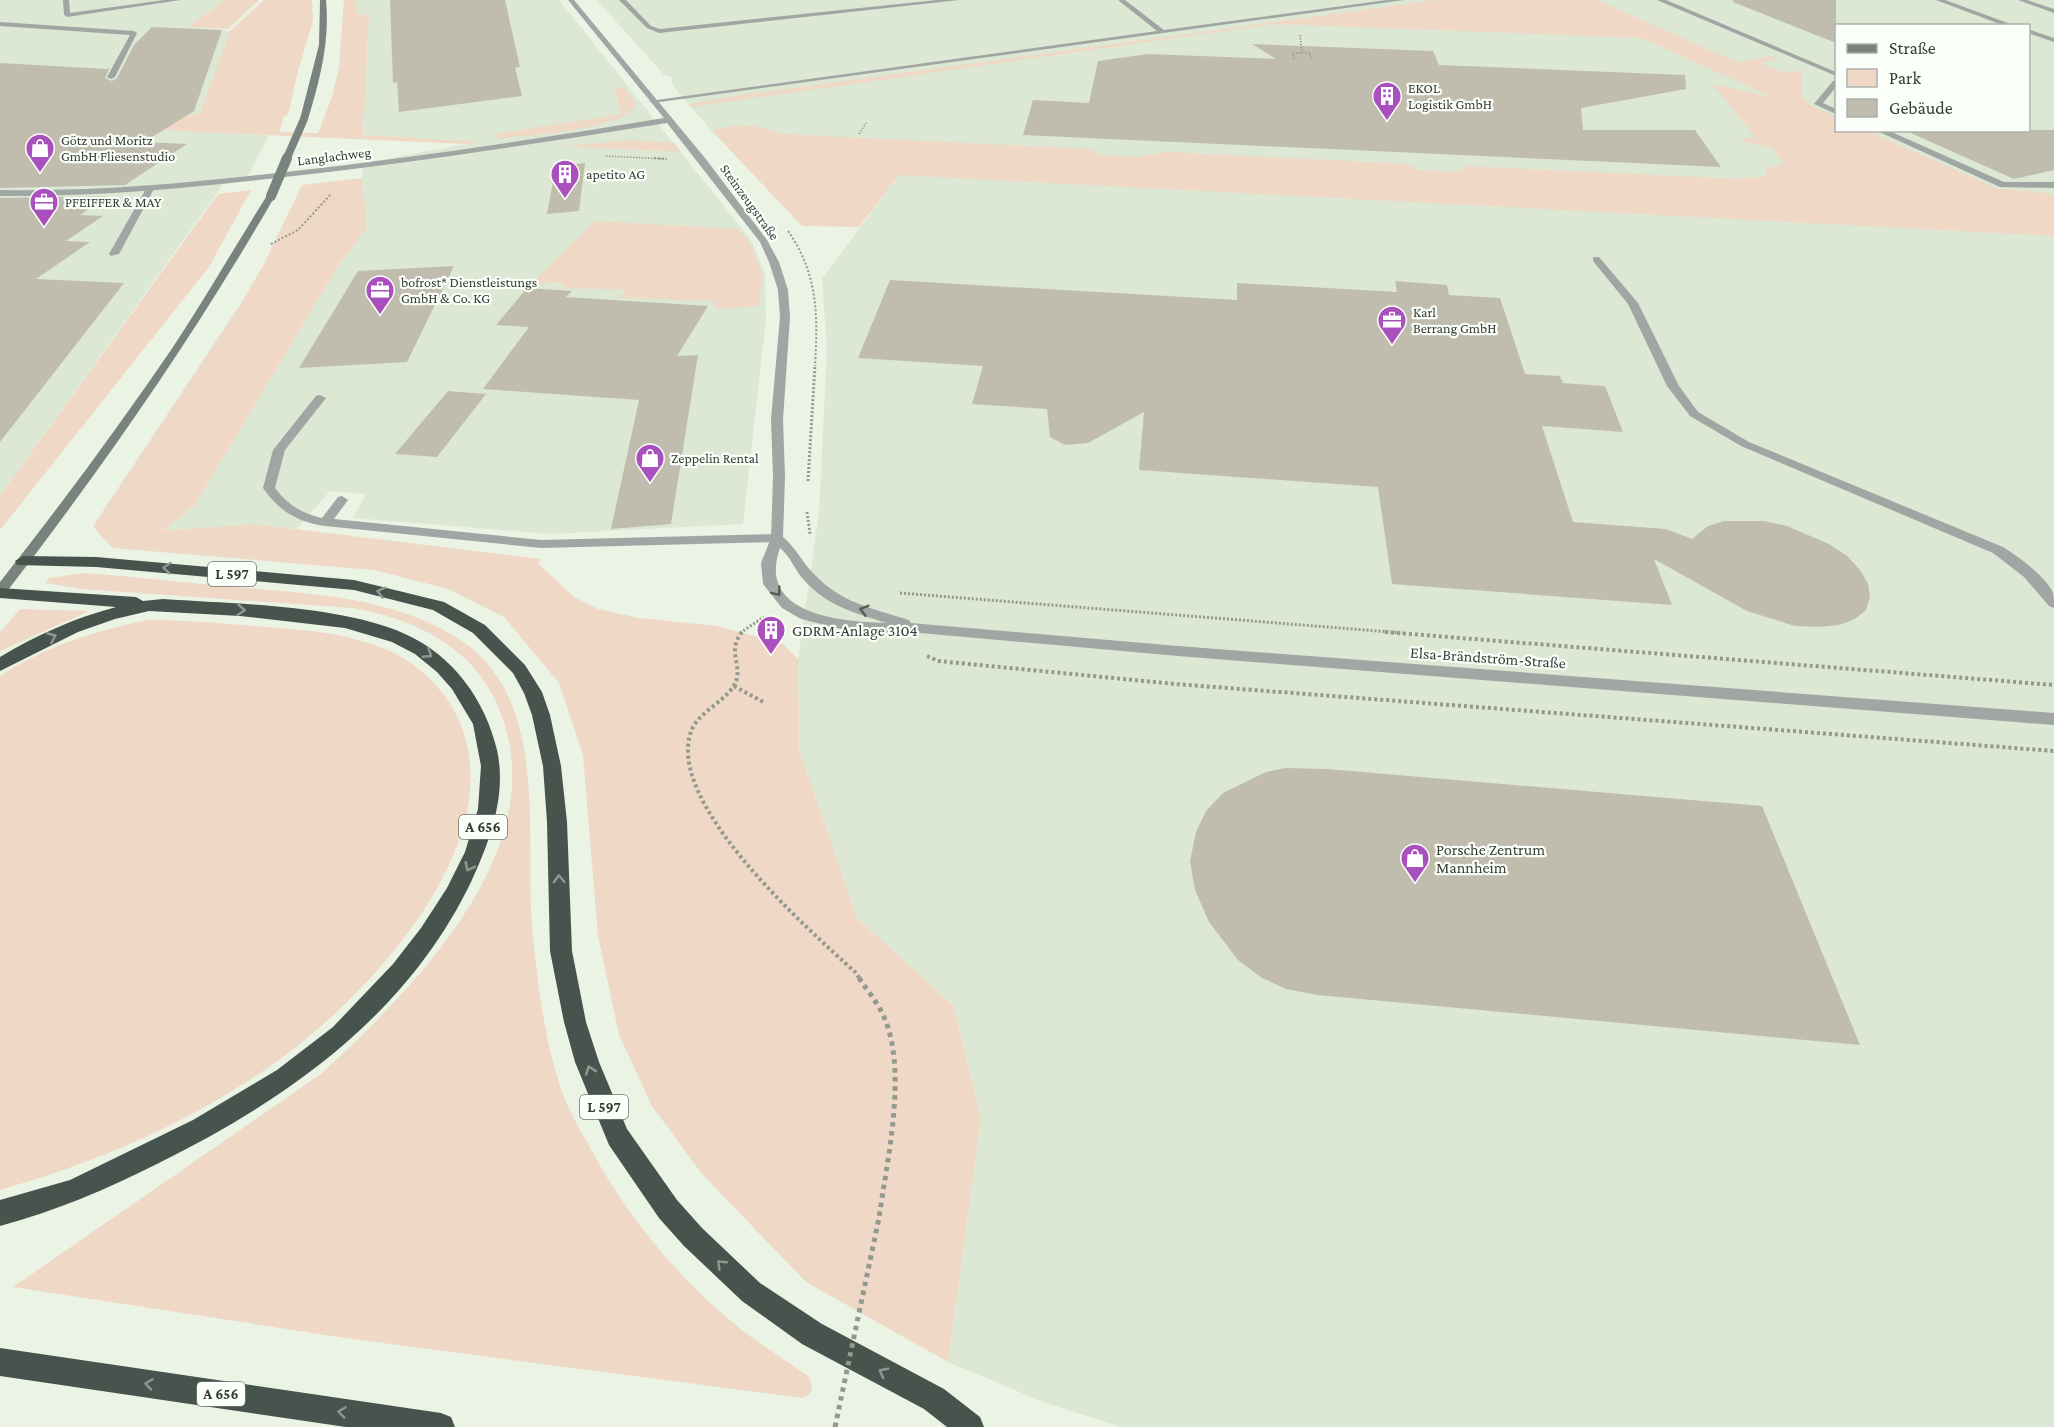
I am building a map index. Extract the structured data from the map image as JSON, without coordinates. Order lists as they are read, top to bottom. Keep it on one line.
{"streets":{"highway":["L 597","A 656"],"street":["Langlachweg","Steinzeugstraße","Elsa-Brändström-Straße"]},"crossings":[["Langlachweg","Steinzeugstraße"],["Steinzeugstraße","Elsa-Brändström-Straße"]],"places":{"building":["EKOL Logistik GmbH","apetito AG","GDRM-Anlage 3104"],"shop":["Götz und Moritz GmbH Fliesenstudio","Zeppelin Rental","Porsche Zentrum Mannheim"],"office":["PFEIFFER & MAY","bofrost* Dienstleistungs GmbH & Co. KG","Karl Berrang GmbH"]},"legend":["Straße","Park","Gebäude"]}
